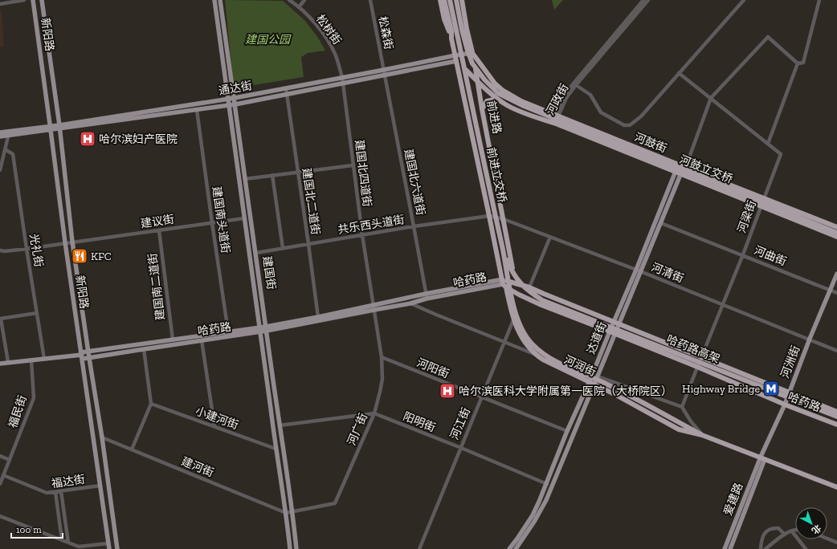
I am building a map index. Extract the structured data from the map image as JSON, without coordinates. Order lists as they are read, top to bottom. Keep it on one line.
{"streets":{"highway":["前进路","河鼓街","河鼓立交桥","前进立交桥","哈药路","哈药路高架","河润街"],"main road":["新阳路","通达街","建国街","达道街","河洲街","爱建路"],"street":["松树街","松森街","河政街","建国北四道街","建国北六道街","建国北二道街","河梁街","建国南头道街","建议街","共乐西头道街","光礼街","河曲街","河清街","建国南二道街","河阳街","福民街","小建河街","阳明街","河江街","河广街","建河街","福达街"]},"crossings":[["松树街","通达街"],["松树街","建国北四道街"],["松森街","通达街"],["松森街","建国北六道街"],["新阳路","通达街"],["新阳路","建议街"],["新阳路","哈药路"],["新阳路","建河街"],["新阳路","福达街"],["通达街","前进路"],["通达街","河鼓街"],["通达街","建国北四道街"],["通达街","建国北六道街"],["通达街","建国北二道街"],["通达街","建国南头道街"],["通达街","建国街"],["河政街","河鼓街"],["前进路","河鼓街"],["前进路","河清街"],["前进路","哈药路"],["河鼓街","河梁街"],["河鼓街","达道街"],["建国北四道街","共乐西头道街"],["建国北四道街","哈药路"],["建国北四道街","河广街"],["前进立交桥","哈药路高架"],["前进立交桥","河润街"],["建国北六道街","共乐西头道街"],["建国北六道街","哈药路"],["建国北二道街","共乐西头道街"],["建国北二道街","哈药路"],["河梁街","河曲街"],["河梁街","河清街"],["河梁街","哈药路"],["河梁街","河润街"],["建国南头道街","建议街"],["建国南头道街","哈药路"],["建议街","光礼街"],["建议街","建国街"],["建议街","建国南二道街"],["共乐西头道街","建国街"],["共乐西头道街","河清街"],["光礼街","哈药路"],["河曲街","河洲街"],["建国街","哈药路"],["建国街","小建河街"],["建国街","阳明街"],["建国街","河广街"],["建国街","建河街"],["河清街","达道街"],["河清街","河洲街"],["哈药路","建国南二道街"],["哈药路","达道街"],["哈药路","河洲街"],["哈药路","河润街"],["哈药路","福民街"],["哈药路","河广街"],["达道街","河润街"],["达道街","河阳街"],["达道街","阳明街"],["河洲街","河润街"],["河洲街","爱建路"],["河润街","河江街"],["河润街","爱建路"],["河阳街","河江街"],["河阳街","河广街"],["福民街","福达街"],["阳明街","河江街"],["阳明街","河广街"],["河广街","建河街"]],"parks":["建国公园"],"places":{"hospital":["哈尔滨妇产医院","哈尔滨医科大学附属第一医院（大桥院区）"],"restaurant":["KFC"],"metro station":["Highway Bridge"]},"scale_bar":"100 m","north":"bottom right"}
